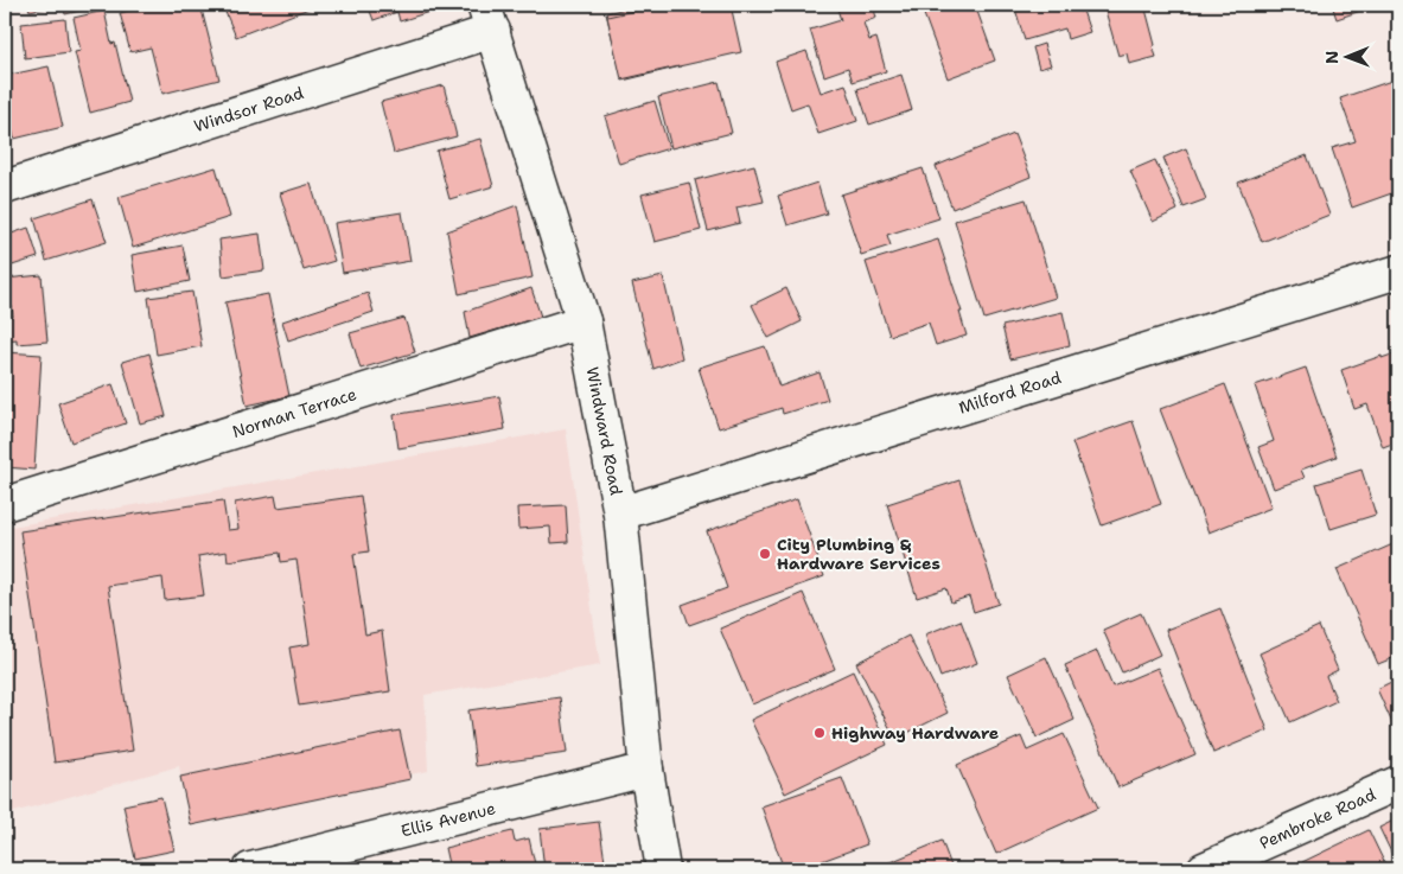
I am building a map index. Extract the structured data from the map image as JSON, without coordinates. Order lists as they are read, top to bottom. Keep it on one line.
{"streets":{"street":["Windsor Road","Milford Road","Norman Terrace","Windward Road","Pembroke Road","Ellis Avenue"]},"crossings":[["Windsor Road","Windward Road"],["Milford Road","Windward Road"],["Norman Terrace","Windward Road"],["Windward Road","Ellis Avenue"]],"places":["City Plumbing & Hardware Services","Highway Hardware"],"north":"left"}
